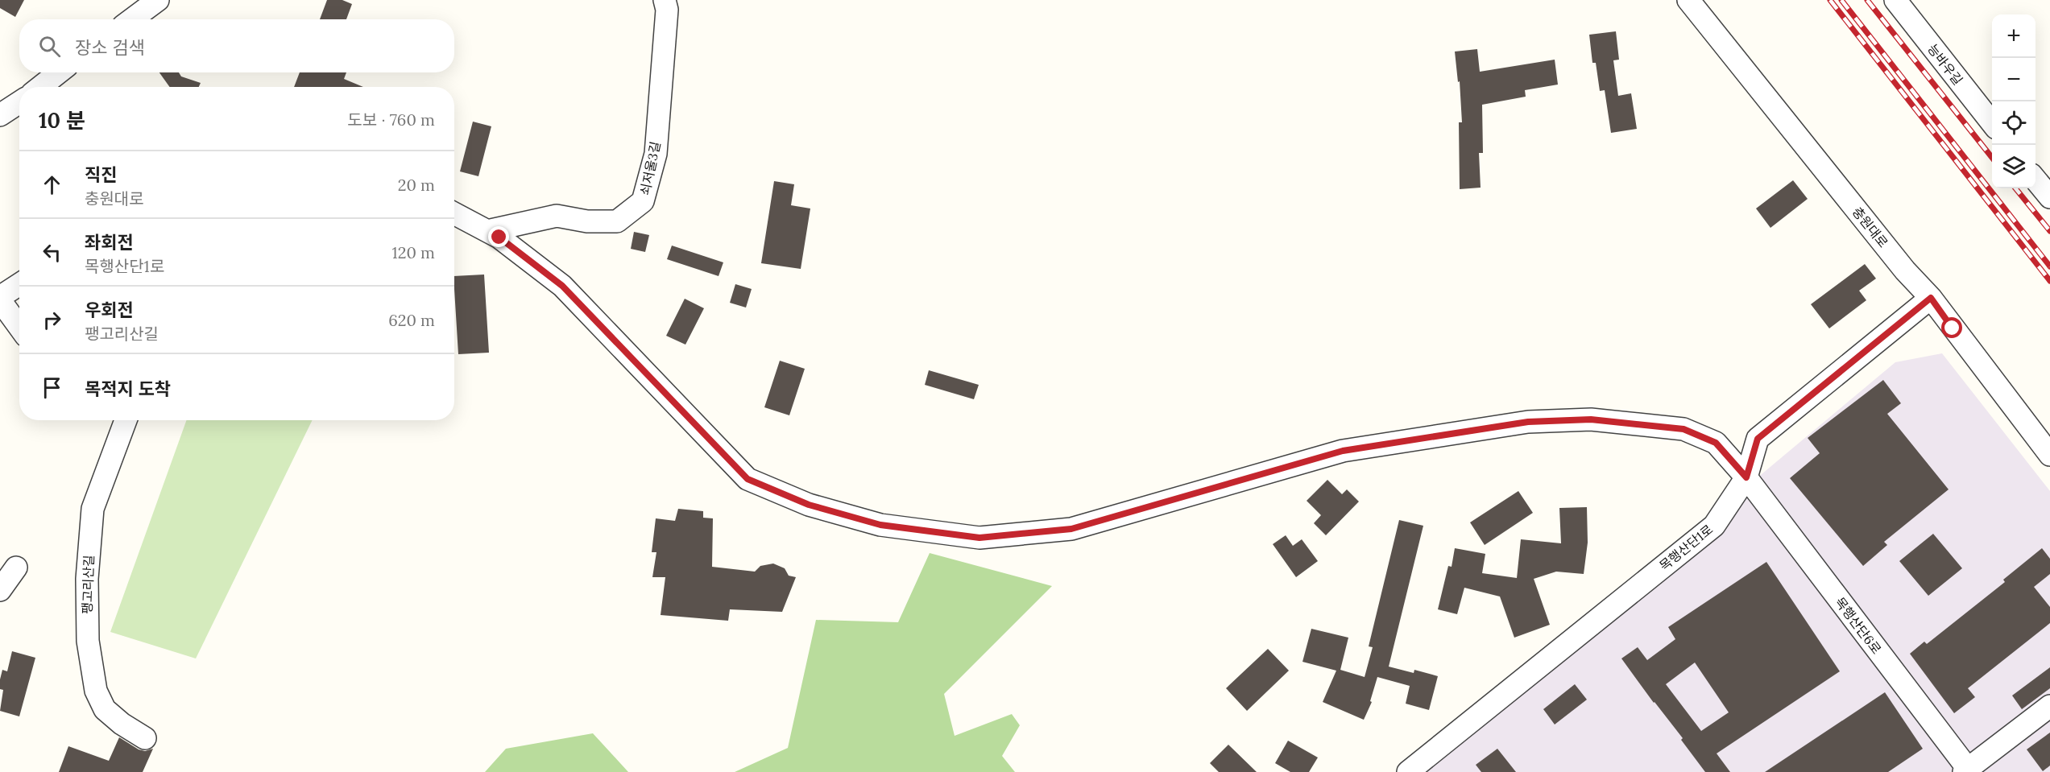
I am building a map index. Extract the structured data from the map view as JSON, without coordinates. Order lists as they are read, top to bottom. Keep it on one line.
{"streets":{"street":["능바우길","쇠저울3길","충원대로","목행산단1로","팽고리산길","목행산단6로"]},"crossings":[["충원대로","목행산단1로"],["목행산단1로","목행산단6로"]],"page":{"map_buttons":["+","−"],"search":"장소 검색","heading":["10 분","도보 · 760 m"],"list":[["직진","충원대로","20 m"],["좌회전","목행산단1로","120 m"],["우회전","팽고리산길","620 m"],"목적지 도착"]}}
